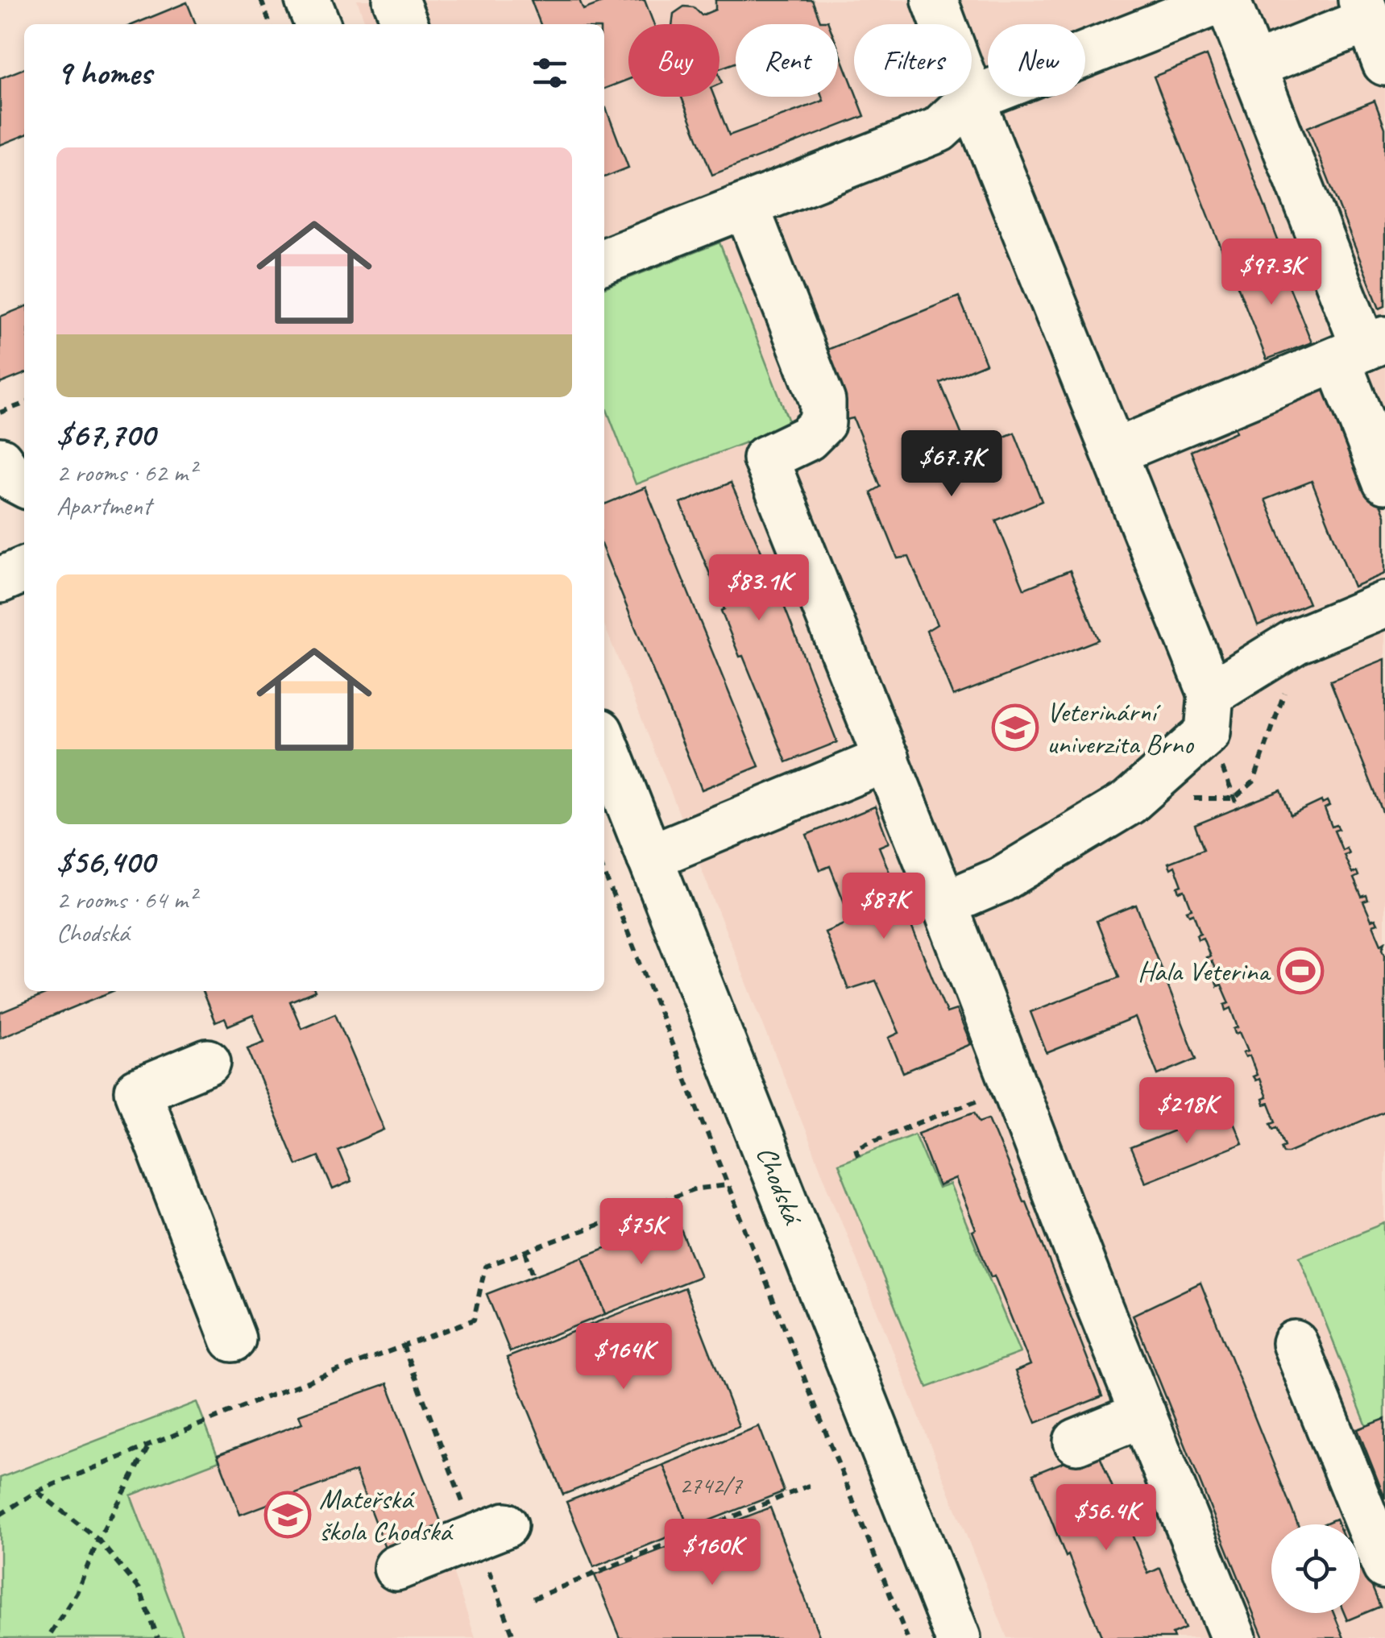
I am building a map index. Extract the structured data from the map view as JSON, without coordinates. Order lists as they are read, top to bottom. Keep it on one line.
{"streets":{"street":["Chodská"]},"places":{"school or university":["Veterinární univerzita Brno","Mateřská škola Chodská"],"sports":["Hala Veterina"]},"house_numbers":["2742/7"],"page":{"chip":["Buy","Rent","Filters","New"],"heading":"9 homes","list":[{"name":"$67,700","note":"2 rooms · 62 m² · Apartment"},{"name":"$56,400","note":"2 rooms · 64 m² · Chodská"}],"price":["$97.3K","$67.7K","$83.1K","$87K","$218K","$75K","$164K","$56.4K","$160K"]}}
